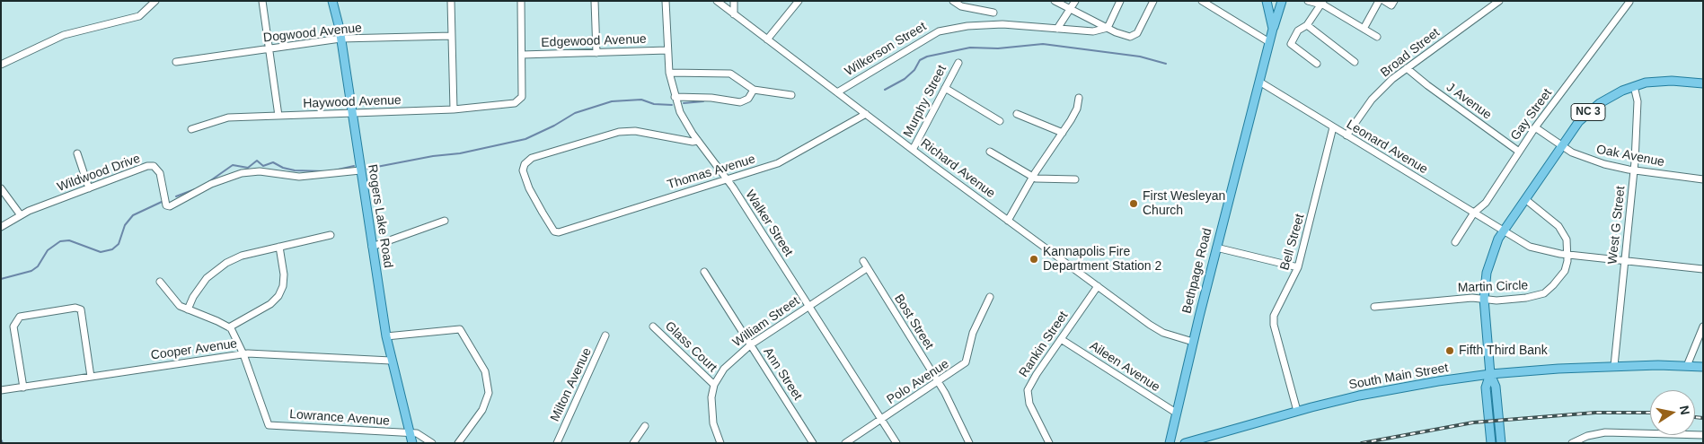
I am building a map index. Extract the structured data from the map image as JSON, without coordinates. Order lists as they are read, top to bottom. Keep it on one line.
{"streets":{"main road":["NC 3","Rogers Lake Road","Bethpage Road","South Main Street"],"street":["Dogwood Avenue","Edgewood Avenue","Wilkerson Street","Broad Street","Murphy Street","J Avenue","Haywood Avenue","Gay Street","Leonard Avenue","Oak Avenue","Richard Avenue","Thomas Avenue","Wildwood Drive","Walker Street","West G Street","Bell Street","Martin Circle","William Street","Bost Street","Rankin Street","Glass Court","Cooper Avenue","Aileen Avenue","Ann Street","Polo Avenue","Milton Avenue","Lowrance Avenue"]},"crossings":[["Dogwood Avenue","Rogers Lake Road"],["Edgewood Avenue","Haywood Avenue"],["Edgewood Avenue","Walker Street"],["Wilkerson Street","Richard Avenue"],["Broad Street","J Avenue"],["Broad Street","Leonard Avenue"],["Murphy Street","Richard Avenue"],["J Avenue","Gay Street"],["Haywood Avenue","Rogers Lake Road"],["NC 3","Leonard Avenue"],["NC 3","Oak Avenue"],["NC 3","West G Street"],["NC 3","Martin Circle"],["NC 3","South Main Street"],["Gay Street","Leonard Avenue"],["Gay Street","Oak Avenue"],["Leonard Avenue","West G Street"],["Leonard Avenue","Bell Street"],["Leonard Avenue","Bethpage Road"],["Leonard Avenue","Martin Circle"],["Oak Avenue","West G Street"],["Richard Avenue","Thomas Avenue"],["Richard Avenue","Bethpage Road"],["Richard Avenue","Rankin Street"],["Thomas Avenue","Walker Street"],["Wildwood Drive","Rogers Lake Road"],["Rogers Lake Road","Cooper Avenue"],["Rogers Lake Road","Lowrance Avenue"],["Walker Street","William Street"],["Walker Street","Polo Avenue"],["West G Street","South Main Street"],["Bell Street","South Main Street"],["Bethpage Road","Aileen Avenue"],["William Street","Bost Street"],["William Street","Glass Court"],["William Street","Ann Street"],["Bost Street","Polo Avenue"],["Rankin Street","Aileen Avenue"],["Cooper Avenue","Lowrance Avenue"]],"places":["First Wesleyan Church","Kannapolis Fire Department Station 2","Fifth Third Bank"],"north":"right"}
